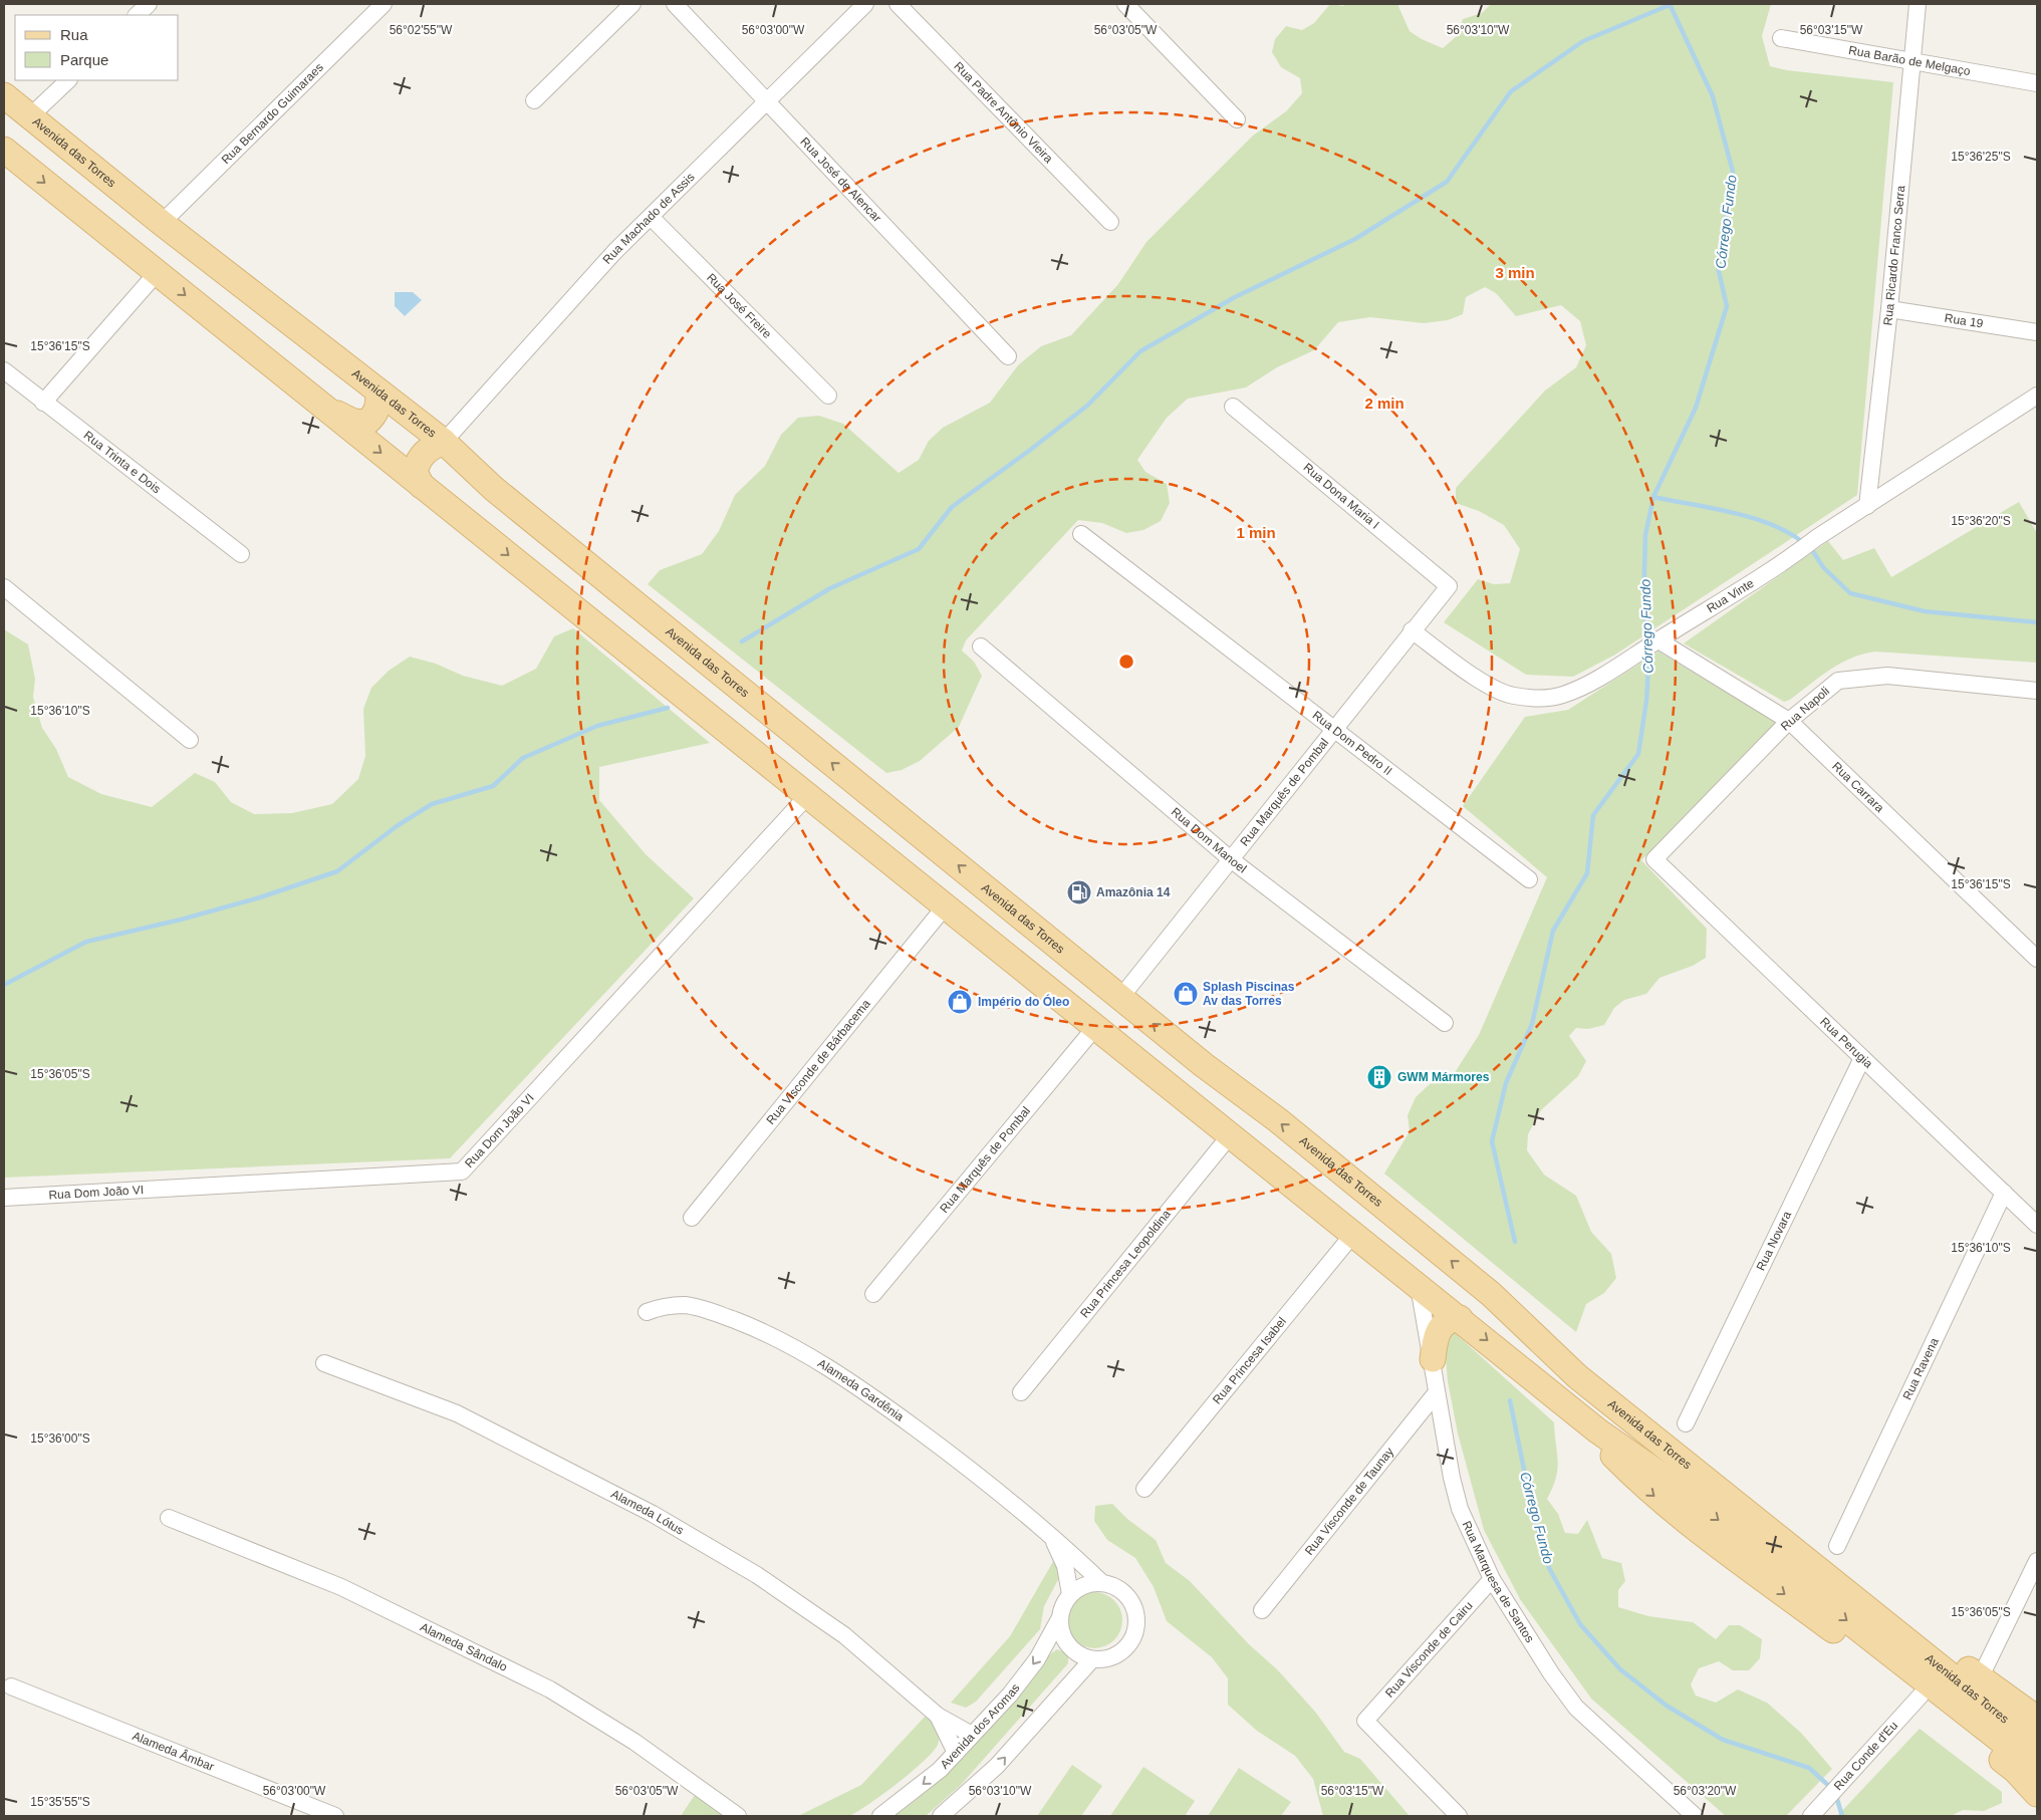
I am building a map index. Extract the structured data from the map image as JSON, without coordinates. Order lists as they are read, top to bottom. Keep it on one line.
{"streets":{"main road":["Avenida das Torres"],"street":["Rua Barão de Melgaço","Rua Padre Antônio Vieira","Rua Bernardo Guimaraes","Rua José de Alencar","Rua Machado de Assis","Rua Ricardo Franco Serra","Rua José Freire","Rua 19","Rua Trinta e Dois","Rua Dona Maria I","Rua Vinte","Rua Napoli","Rua Dom Pedro II","Rua Carrara","Rua Marquês de Pombal","Rua Dom Manoel","Rua Perugia","Rua Visconde de Bárbacema","Rua Dom João VI","Rua Novara","Rua Princesa Leopoldina","Rua Princesa Isabel","Rua Ravena","Alameda Gardênia","Rua Visconde de Taunay","Alameda Lótus","Rua Marquesa de Santos","Alameda Sândalo","Rua Visconde de Cairu","Avenida dos Aromas","Alameda Âmbar","Rua Conde d'Eu"]},"crossings":[["Rua Barão de Melgaço","Rua Ricardo Franco Serra"],["Rua Bernardo Guimaraes","Avenida das Torres"],["Avenida das Torres","Rua Machado de Assis"],["Avenida das Torres","Rua Marquês de Pombal"],["Avenida das Torres","Rua Visconde de Bárbacema"],["Avenida das Torres","Rua Dom João VI"],["Avenida das Torres","Rua Princesa Leopoldina"],["Avenida das Torres","Rua Princesa Isabel"],["Avenida das Torres","Rua Marquesa de Santos"],["Rua José de Alencar","Rua Machado de Assis"],["Rua Machado de Assis","Rua José Freire"],["Rua Ricardo Franco Serra","Rua 19"],["Rua Ricardo Franco Serra","Rua Vinte"],["Rua Dona Maria I","Rua Marquês de Pombal"],["Rua Vinte","Rua Carrara"],["Rua Vinte","Rua Marquês de Pombal"],["Rua Napoli","Rua Carrara"],["Rua Napoli","Rua Perugia"],["Rua Dom Pedro II","Rua Marquês de Pombal"],["Rua Marquês de Pombal","Rua Dom Manoel"],["Rua Perugia","Rua Novara"],["Rua Perugia","Rua Ravena"],["Alameda Gardênia","Avenida dos Aromas"],["Rua Visconde de Taunay","Rua Marquesa de Santos"],["Alameda Lótus","Avenida dos Aromas"],["Rua Marquesa de Santos","Rua Visconde de Cairu"]],"water":["Córrego Fundo"],"places":{"fuel station":["Amazônia 14"],"shop":["Splash Piscinas Av das Torres","Império do Óleo"],"building":["GWM Mármores"]},"legend":["Rua","Parque"],"coordinates":["56°02'55\"W","56°03'00\"W","56°03'05\"W","56°03'10\"W","56°03'15\"W","15°36'25\"S","15°36'15\"S","15°36'20\"S","15°36'10\"S","15°36'05\"S","15°36'00\"S","56°03'20\"W","15°35'55\"S"],"rings":["3 min","2 min","1 min"]}
